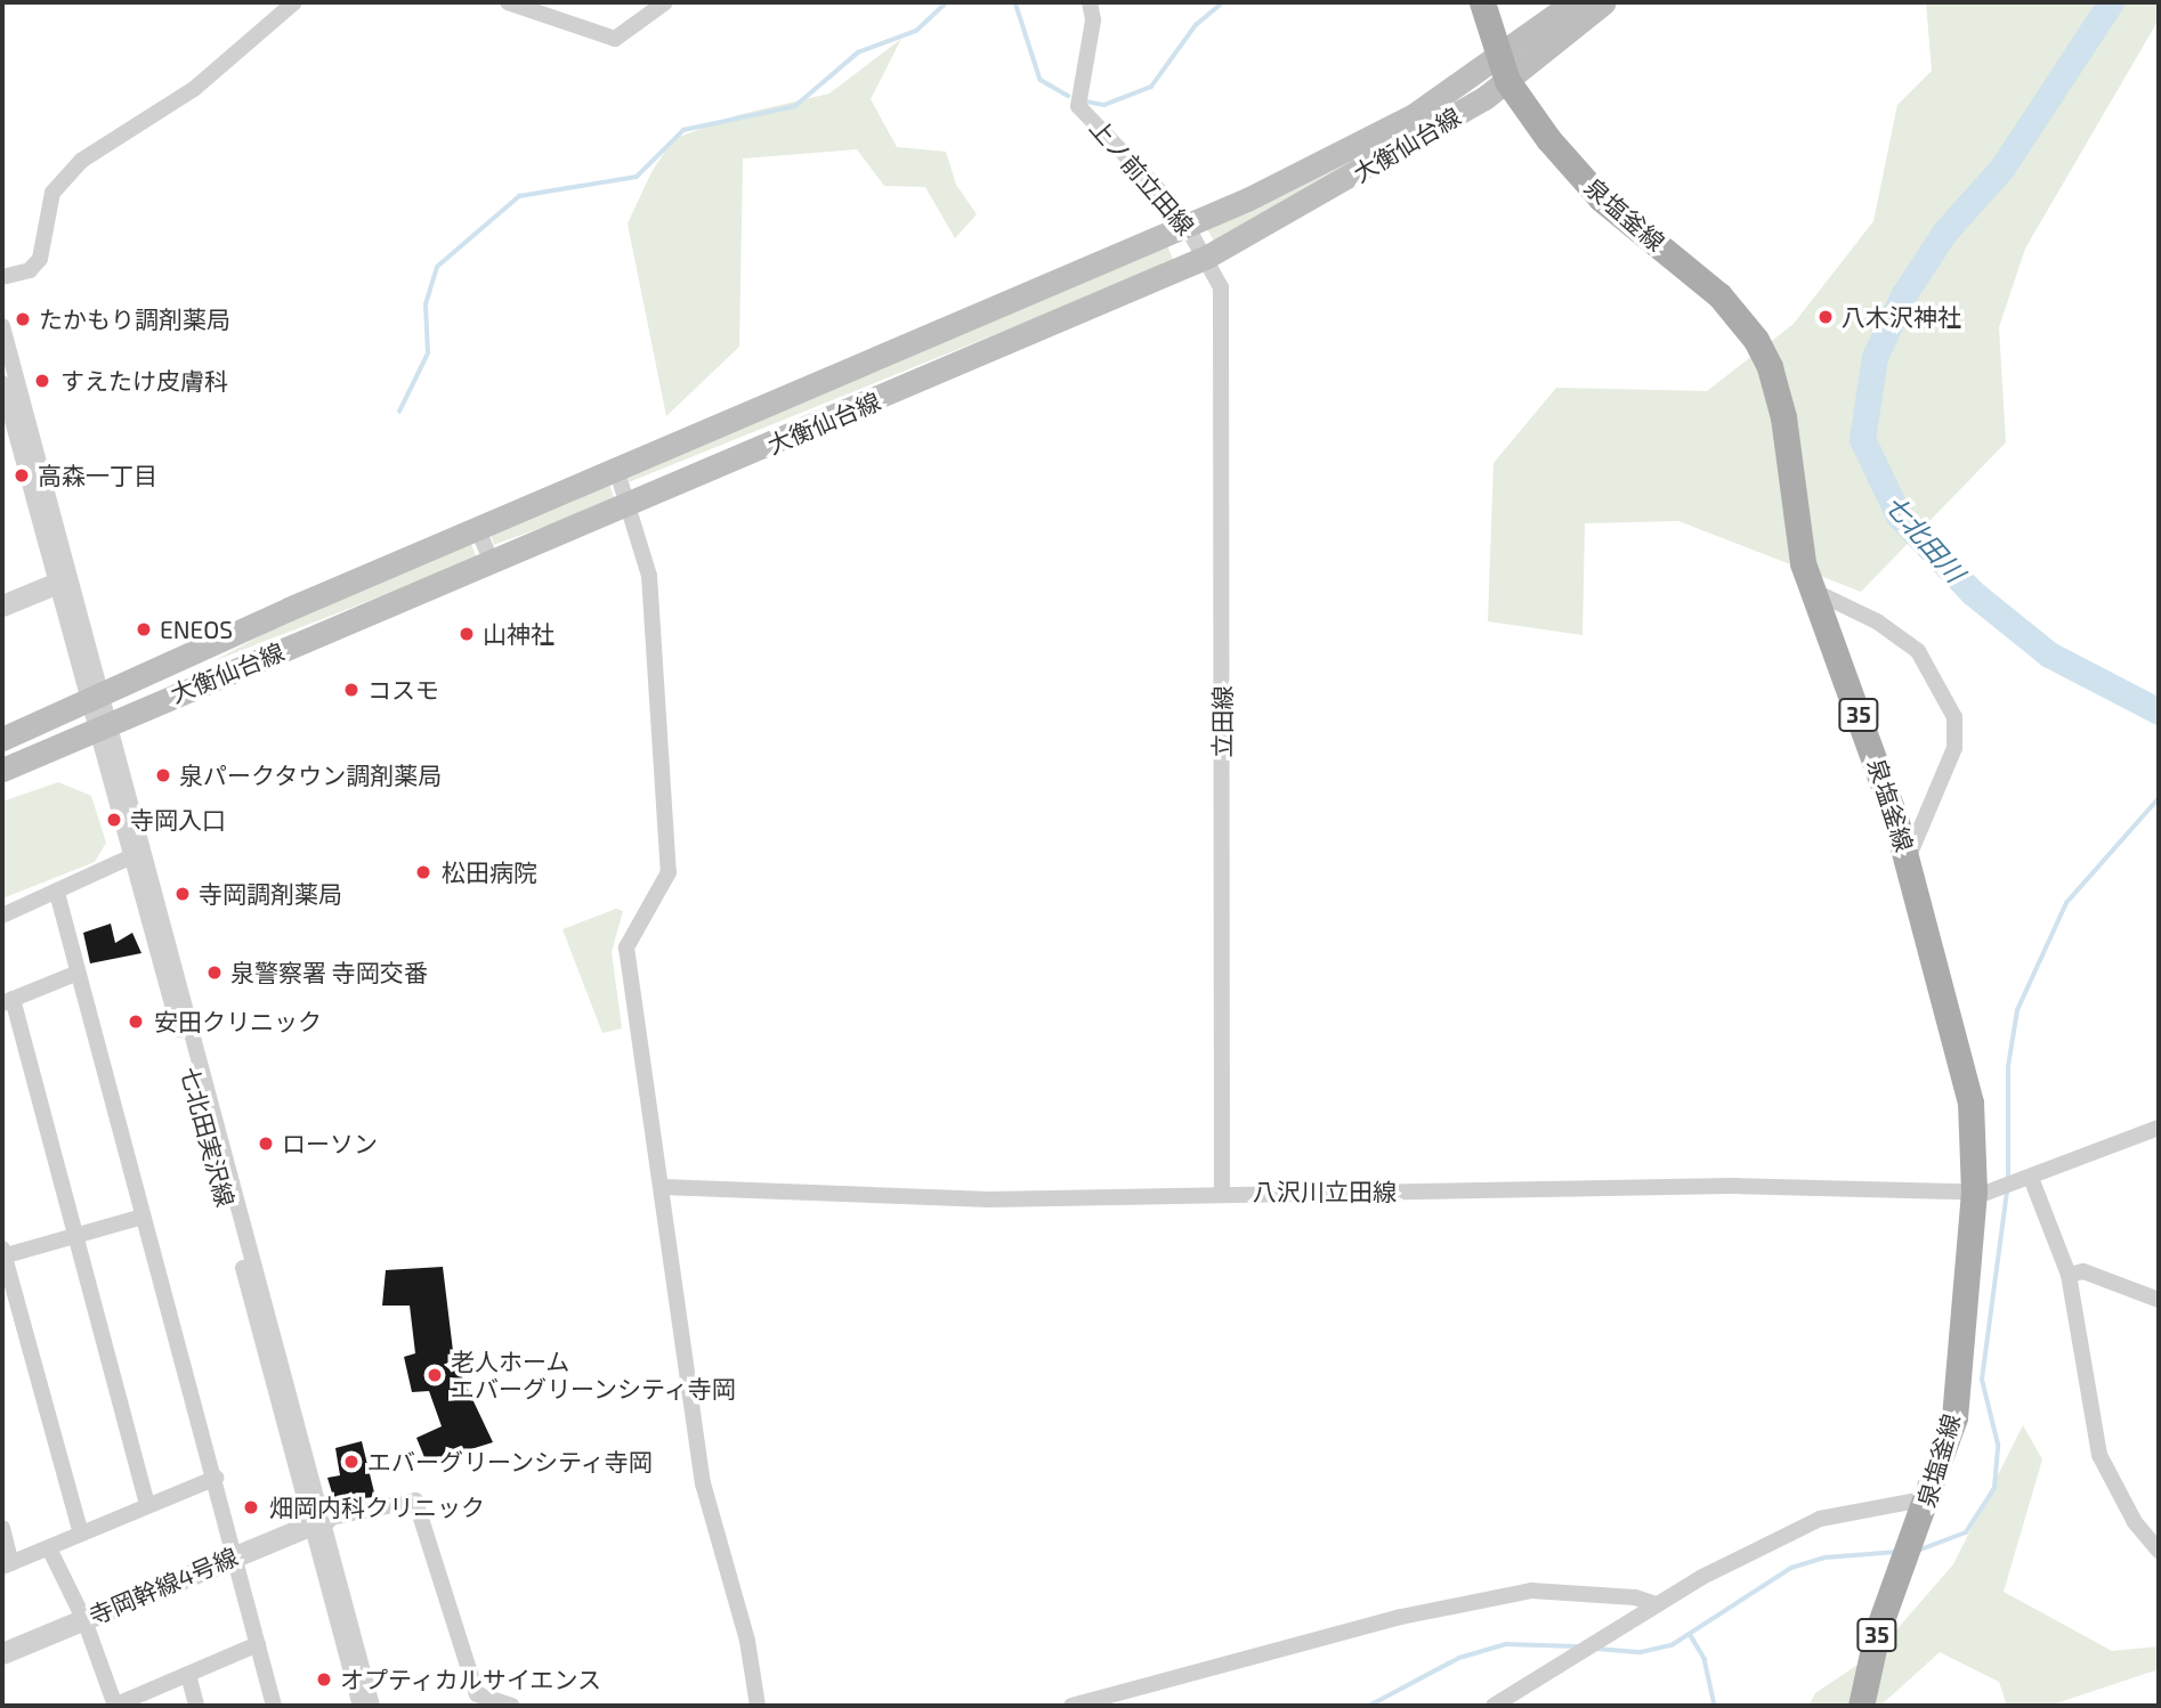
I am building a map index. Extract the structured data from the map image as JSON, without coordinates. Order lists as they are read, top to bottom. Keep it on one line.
{"streets":{"main road":["大衡仙台線","泉塩釜線","35"],"street":["上ノ前立田線","立田線","八沢川立田線","寺岡幹線4号線"]},"crossings":[["大衡仙台線","上ノ前立田線"],["大衡仙台線","泉塩釜線"],["大衡仙台線","立田線"],["上ノ前立田線","立田線"],["泉塩釜線","八沢川立田線"],["立田線","八沢川立田線"]],"water":["七北田川"],"places":["八木沢神社","たかもり調剤薬局","すえたけ皮膚科","高森一丁目","ENEOS","山神社","コスモ","泉パークタウン調剤薬局","寺岡入口","松田病院","寺岡調剤薬局","泉警察署 寺岡交番","安田クリニック","ローソン","老人ホーム エバーグリーンシティ寺岡","エバーグリーンシティ寺岡","畑岡内科クリニック","オプティカルサイエンス"]}
